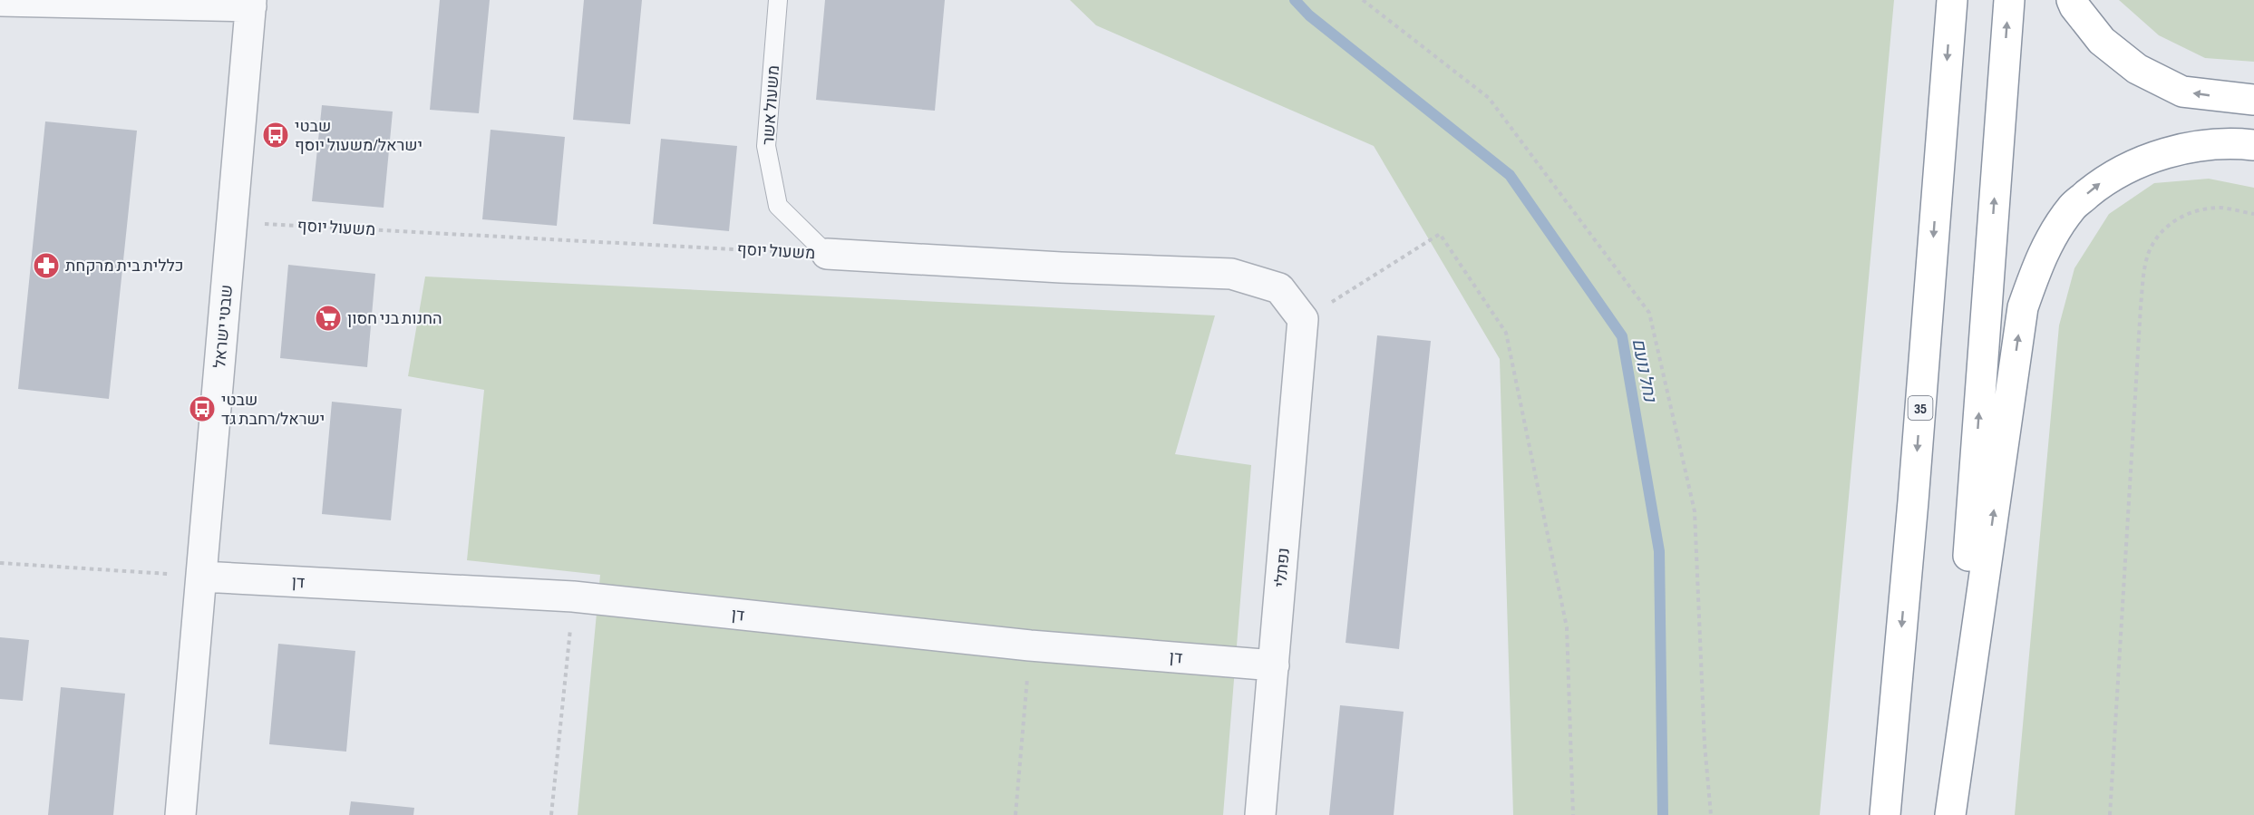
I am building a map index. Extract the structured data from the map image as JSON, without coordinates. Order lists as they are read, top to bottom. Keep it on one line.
{"streets":{"highway":["35"],"street":["משעול יוסף","שבטי ישראל","נפתלי","דן"],"lane":["משעול אשר"]},"crossings":[["משעול אשר","משעול יוסף"],["משעול יוסף","שבטי ישראל"],["משעול יוסף","נפתלי"],["שבטי ישראל","דן"],["נפתלי","דן"]],"water":["נחל נועם"],"places":{"bus stop":["שבטי ישראל/משעול יוסף","שבטי ישראל/רחבת גד"],"pharmacy":["כללית בית מרקחת"],"supermarket":["החנות בני חסון"]}}
